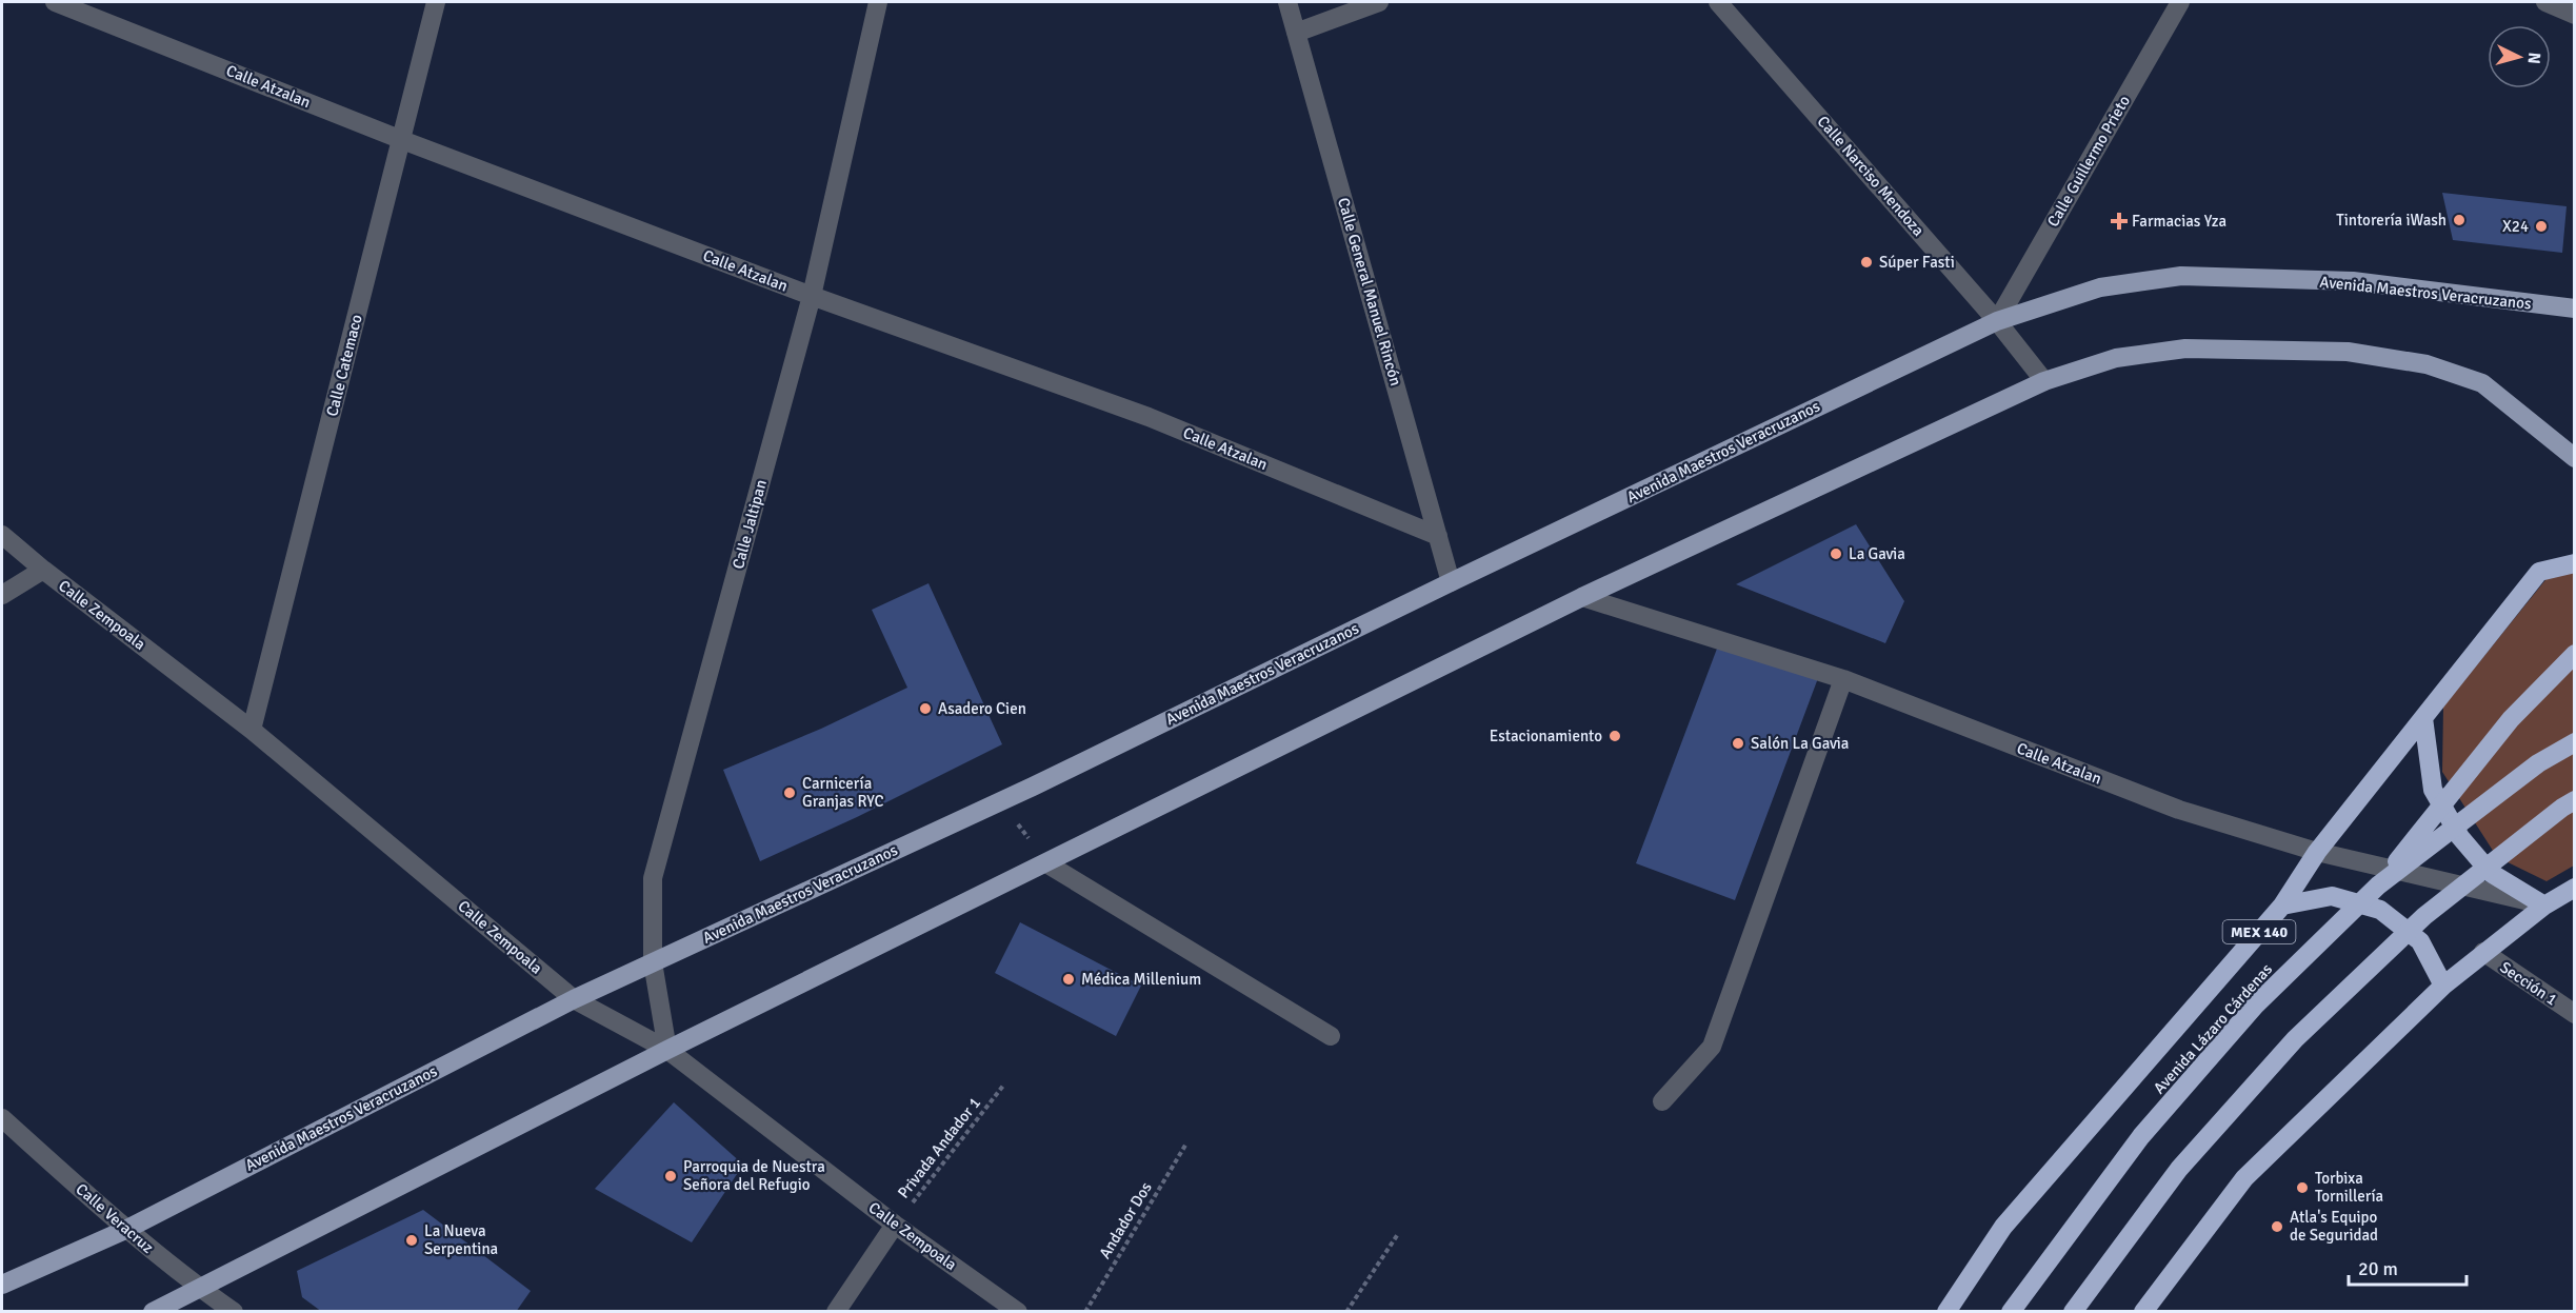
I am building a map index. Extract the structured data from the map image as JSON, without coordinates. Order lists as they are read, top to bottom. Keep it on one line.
{"streets":{"highway":["MEX 140","Avenida Lázaro Cárdenas"],"main road":["Avenida Maestros Veracruzanos"],"street":["Calle Atzalan","Calle Guillermo Prieto","Calle Narciso Mendoza","Calle General Manuel Rincón","Calle Catemaco","Calle Jaltipan","Calle Zempoala","Sección 1","Calle Veracruz"],"path":["Privada Andador 1","Andador Dos"]},"crossings":[["Calle Atzalan","Calle General Manuel Rincón"],["Calle Atzalan","Calle Catemaco"],["Calle Atzalan","Calle Jaltipan"],["Calle Atzalan","MEX 140"],["Calle Guillermo Prieto","Calle Narciso Mendoza"],["Calle Guillermo Prieto","Avenida Maestros Veracruzanos"],["Calle Narciso Mendoza","Avenida Maestros Veracruzanos"],["Calle General Manuel Rincón","Avenida Maestros Veracruzanos"],["Avenida Maestros Veracruzanos","Calle Jaltipan"],["Avenida Maestros Veracruzanos","Calle Zempoala"],["Avenida Maestros Veracruzanos","Calle Veracruz"],["Calle Catemaco","Calle Zempoala"],["Calle Jaltipan","Calle Zempoala"],["Calle Zempoala","Privada Andador 1"]],"places":{"other":["Tintorería iWash","X24","Súper Fasti","La Gavia","Asadero Cien","Estacionamiento","Salón La Gavia","Carnicería Granjas RYC","Médica Millenium","Parroquia de Nuestra Señora del Refugio","Torbixa Tornillería","Atla's Equipo de Seguridad","La Nueva Serpentina"],"health":["Farmacias Yza"]},"scale_bar":"20 m","north":"right"}
